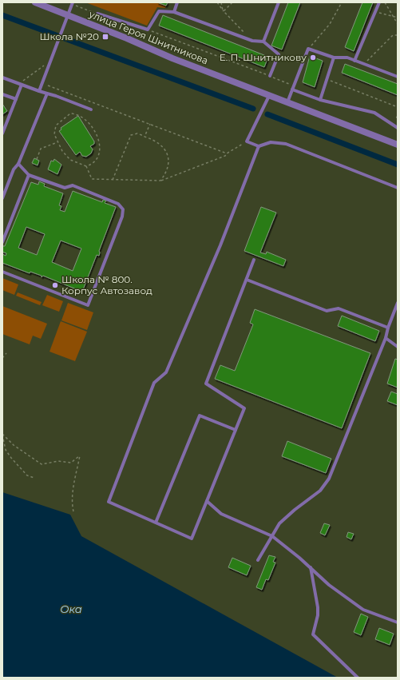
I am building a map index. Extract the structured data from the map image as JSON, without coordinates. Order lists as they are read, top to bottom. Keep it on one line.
{"streets":{"street":["улица Героя Шнитникова"]},"water":["Ока"],"places":{"transit":["Школа №20"],"other":["Е. П. Шнитникову","Школа № 800. Корпус Автозавод"]}}
